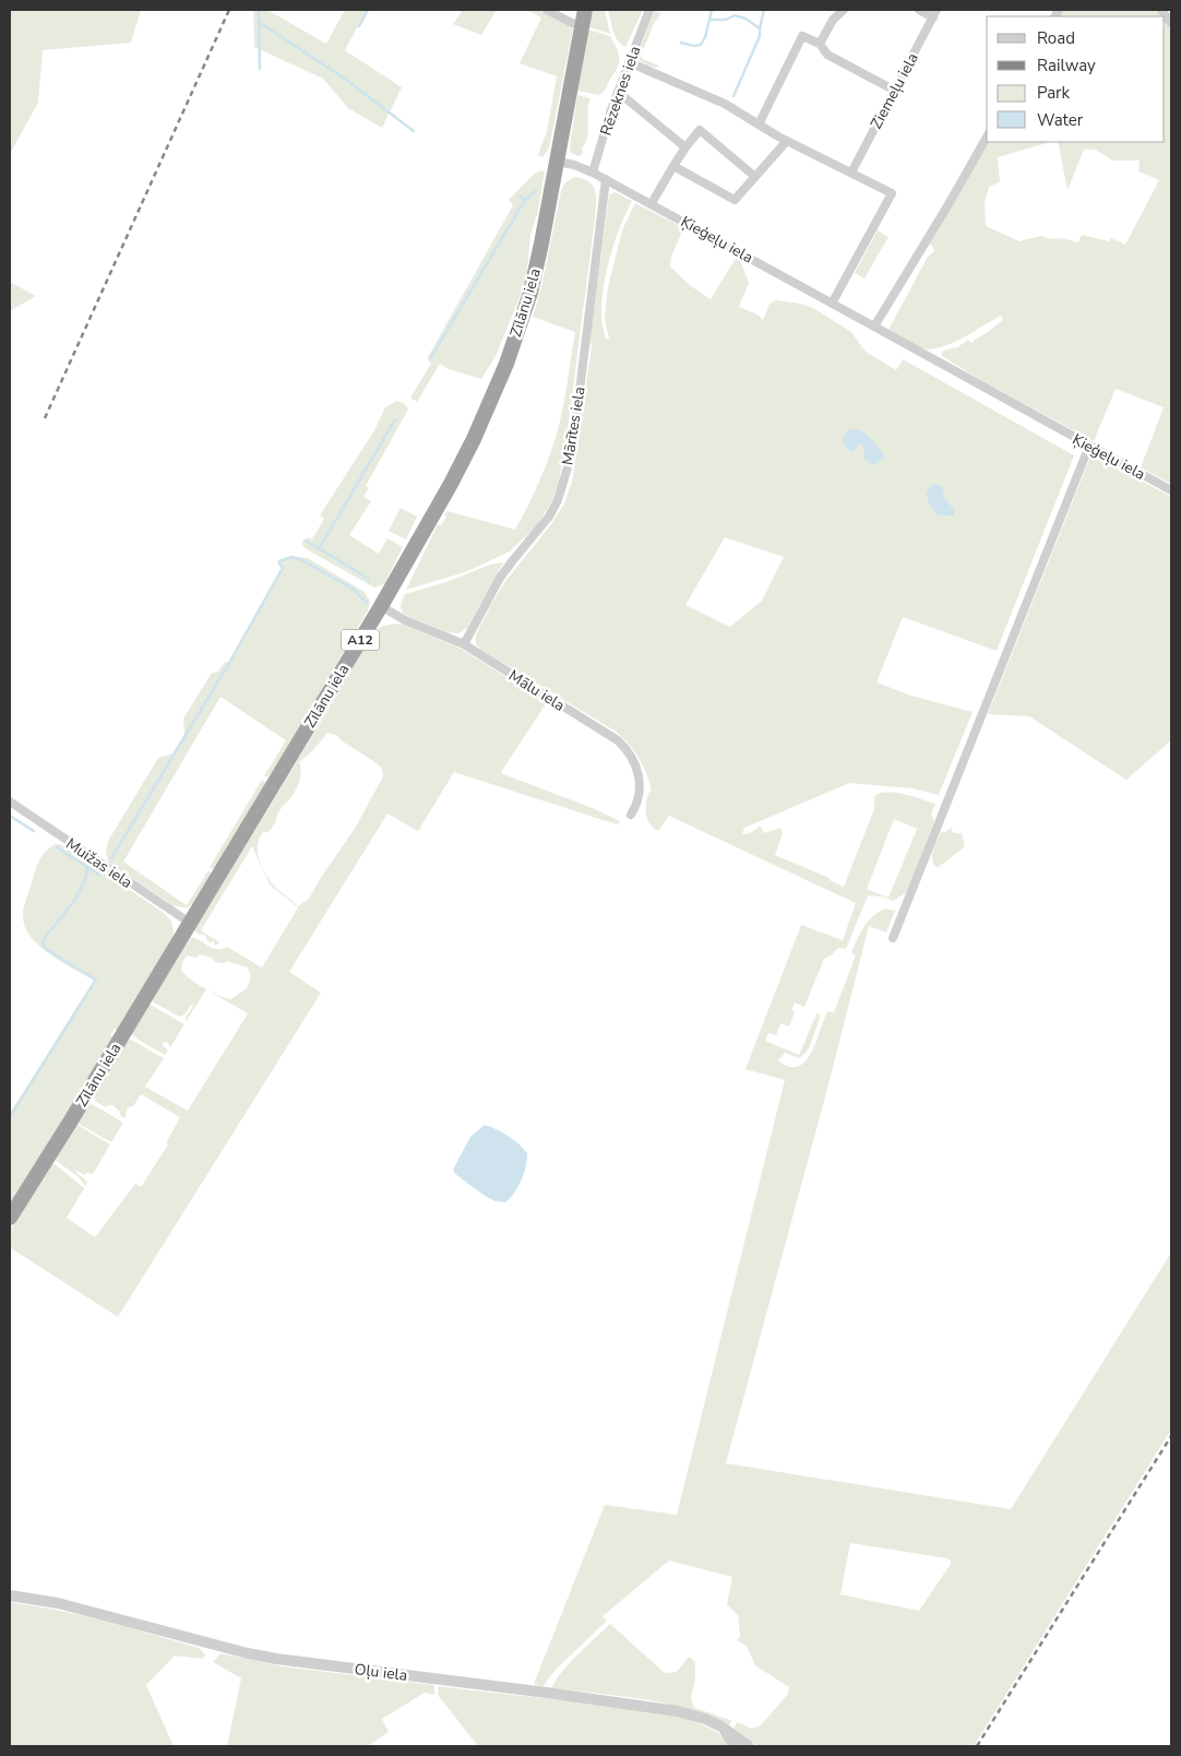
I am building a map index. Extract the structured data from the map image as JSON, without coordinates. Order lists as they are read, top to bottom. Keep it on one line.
{"streets":{"highway":["Zīlānu iela","A12"],"street":["Rēzeknes iela","Ziemeļu iela","Ķieģeļu iela","Mārītes iela","Mālu iela","Muižas iela","Oļu iela"]},"crossings":[["Rēzeknes iela","Ķieģeļu iela"],["Ķieģeļu iela","Zīlānu iela"],["Ķieģeļu iela","Mārītes iela"],["Zīlānu iela","Mālu iela"],["Zīlānu iela","Muižas iela"],["Mārītes iela","Mālu iela"]],"legend":["Road","Railway","Park","Water"]}
